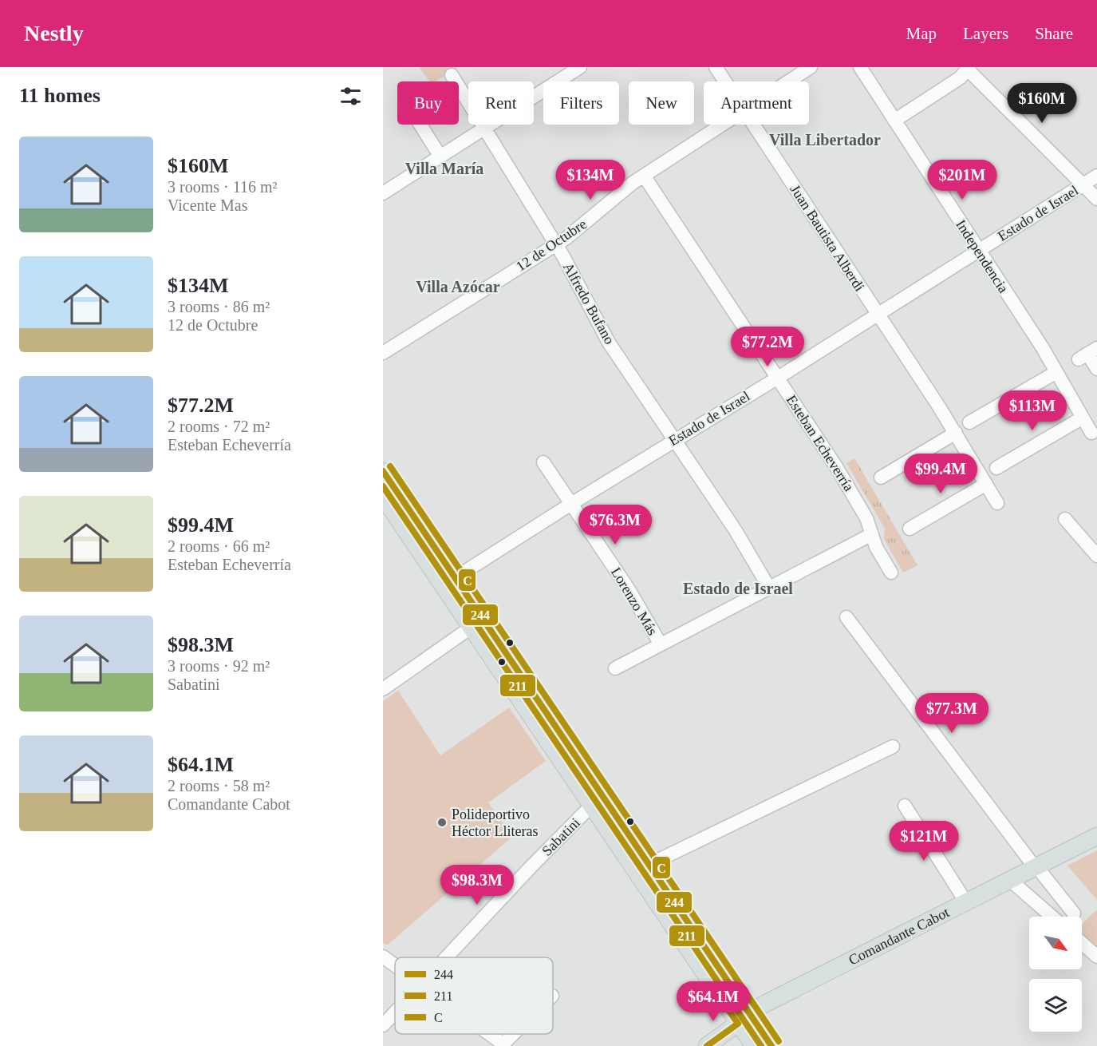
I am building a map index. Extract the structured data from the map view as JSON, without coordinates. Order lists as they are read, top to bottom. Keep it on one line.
{"streets":{"main road":["Comandante Cabot"],"street":["Estado de Israel","Juan Bautista Alberdi","12 de Octubre","Independencia","Alfredo Bufano","Esteban Echeverría","Lorenzo Más","Sabatini"]},"crossings":[["Estado de Israel","Juan Bautista Alberdi"],["Estado de Israel","Independencia"],["Estado de Israel","Alfredo Bufano"],["Estado de Israel","Esteban Echeverría"],["Estado de Israel","Lorenzo Más"],["12 de Octubre","Alfredo Bufano"],["12 de Octubre","Esteban Echeverría"]],"districts":["Villa Libertador","Villa María","Villa Azócar","Estado de Israel"],"places":["Polideportivo Héctor Lliteras"],"lines":["transit line C","transit line 244","transit line 211"],"legend":["244","211","C"],"north":"bottom right","page":{"header":"Nestly","nav":["Map","Layers","Share"],"heading":"11 homes","chip":["Buy","Rent","Filters","New","Apartment"],"price":["$160M","$134M","$201M","$77.2M","$113M","$99.4M","$76.3M","$77.3M","$121M","$98.3M","$64.1M"],"list":[{"name":"$160M","note":"3 rooms · 116 m² · Vicente Mas"},{"name":"$134M","note":"3 rooms · 86 m² · 12 de Octubre"},{"name":"$77.2M","note":"2 rooms · 72 m² · Esteban Echeverría"},{"name":"$99.4M","note":"2 rooms · 66 m² · Esteban Echeverría"},{"name":"$98.3M","note":"3 rooms · 92 m² · Sabatini"},{"name":"$64.1M","note":"2 rooms · 58 m² · Comandante Cabot"}]}}
